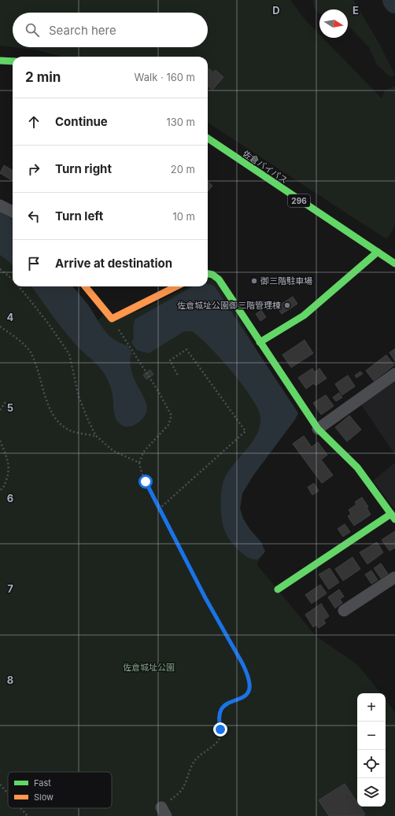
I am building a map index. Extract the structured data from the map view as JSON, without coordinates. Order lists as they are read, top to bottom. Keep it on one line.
{"streets":{"main road":["佐倉バイパス","296"]},"parks":["佐倉城址公園"],"places":["御三階駐車場","佐倉城址公園御三階管理棟"],"legend":["Fast","Slow"],"north":"right","page":{"search":"Search here","heading":["2 min","Walk · 160 m"],"list":[["Continue","130 m"],["Turn right","20 m"],["Turn left","10 m"],"Arrive at destination"],"map_buttons":["+","−"]},"grid":{"columns":["D","E"],"rows":["4","5","6","7","8"]}}
